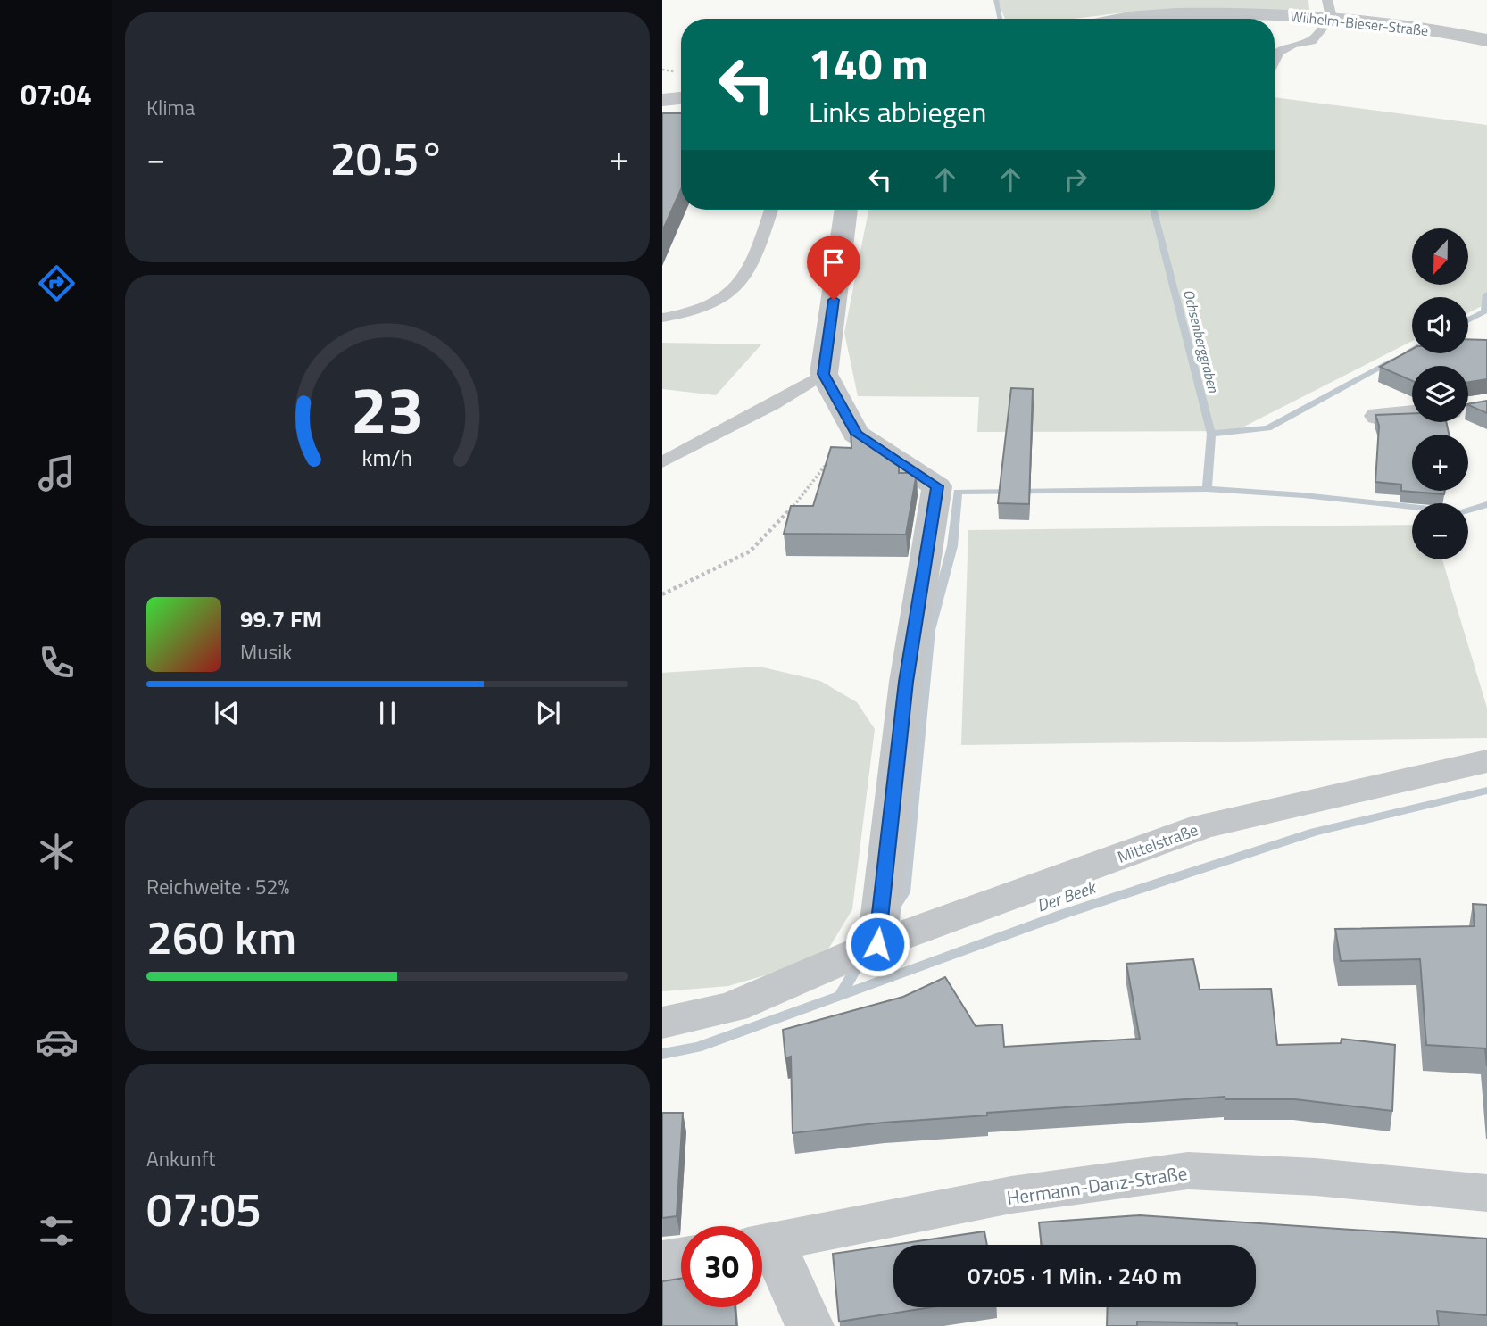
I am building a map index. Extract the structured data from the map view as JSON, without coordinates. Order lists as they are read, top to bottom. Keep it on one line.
{"streets":{"street":["Wilhelm-Bieser-Straße","Mittelstraße","Hermann-Danz-Straße"]},"water":["Ochsenberggraben","Der Beek"],"north":"bottom","page":{"tabs":"07:04","tile":["Klima",["Reichweite · 52%","260 km"],["Ankunft","07:05"]],"turn":["140 m","Links abbiegen"],"heat":["−","20.5°","+"],"map_buttons":["+","−"],"song":["99.7 FM","Musik"],"limit":"30","trip":"07:05 · 1 Min. · 240 m","gauge":["23","km/h"]}}
